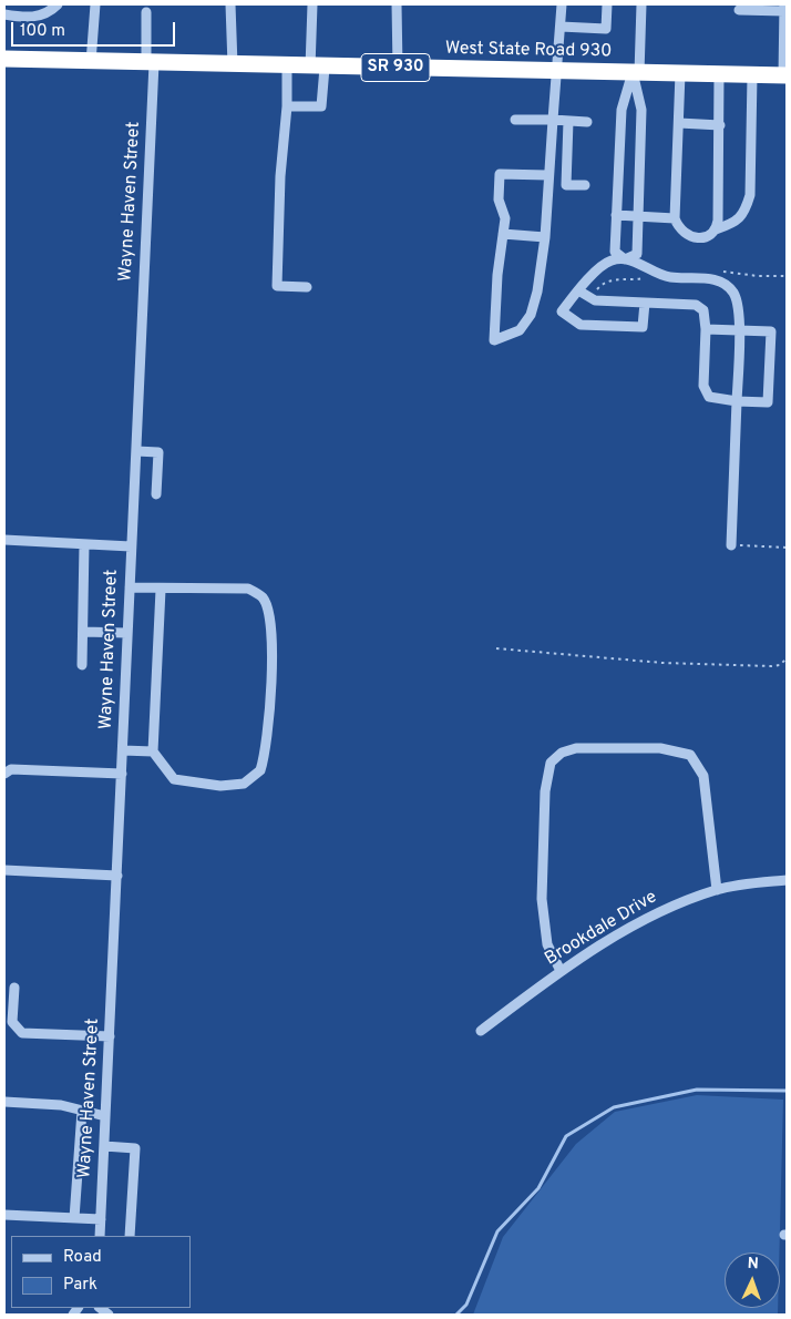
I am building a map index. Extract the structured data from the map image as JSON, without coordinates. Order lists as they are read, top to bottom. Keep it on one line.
{"streets":{"highway":["West State Road 930","SR 930"],"street":["Wayne Haven Street","Brookdale Drive"]},"crossings":[["West State Road 930","Wayne Haven Street"]],"legend":["Road","Park"],"scale_bar":"100 m","north":"top"}
